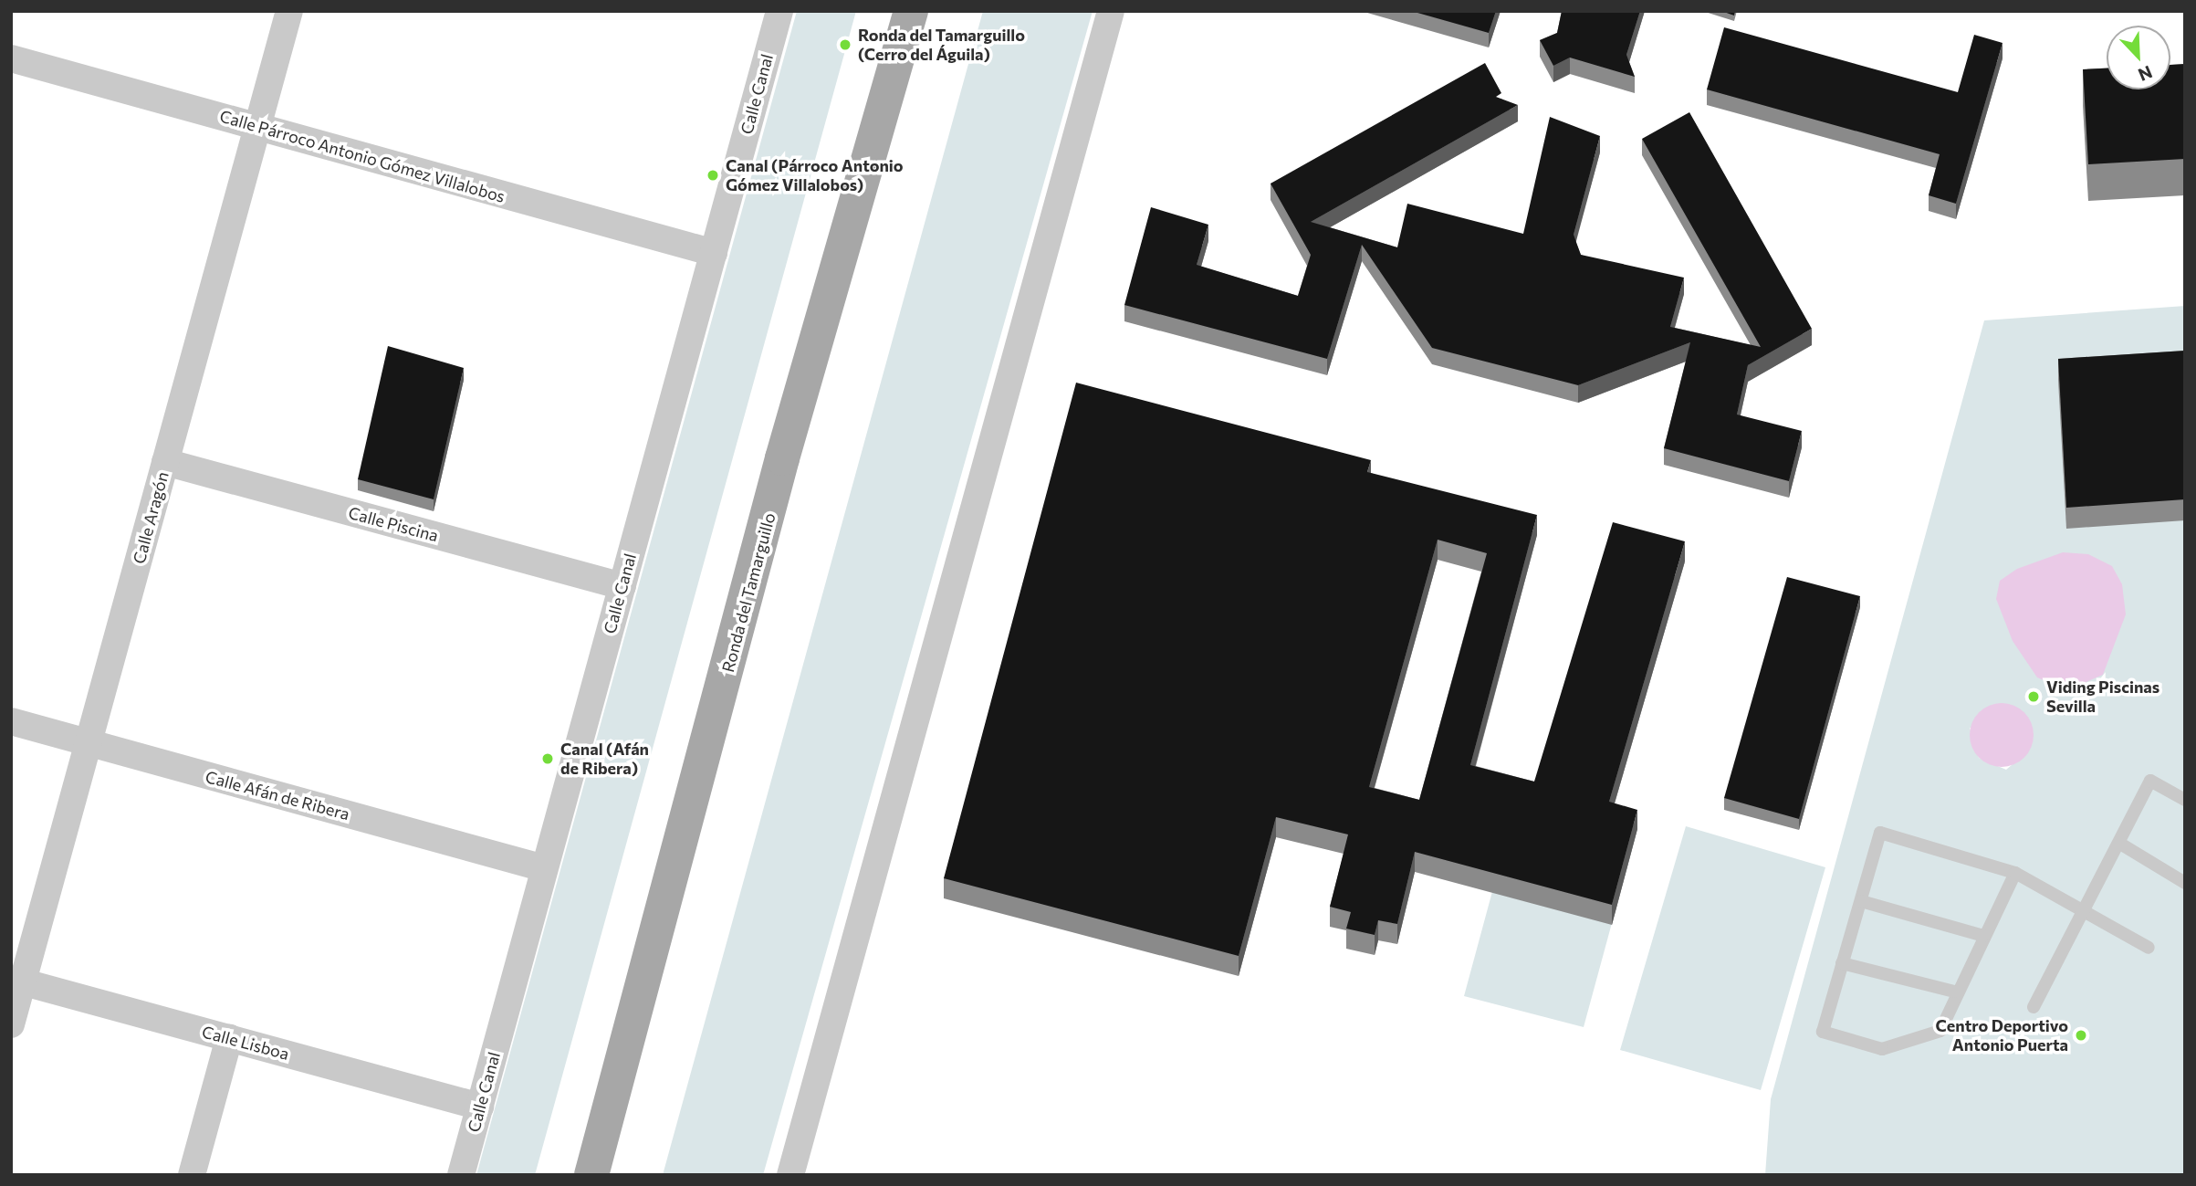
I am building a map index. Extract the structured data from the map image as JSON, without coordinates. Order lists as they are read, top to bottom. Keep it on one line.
{"streets":{"main road":["Ronda del Tamarguillo"],"street":["Calle Canal","Calle Párroco Antonio Gómez Villalobos","Calle Aragón","Calle Piscina","Calle Afán de Ribera","Calle Lisboa"]},"crossings":[["Calle Canal","Calle Párroco Antonio Gómez Villalobos"],["Calle Canal","Calle Piscina"],["Calle Canal","Calle Afán de Ribera"],["Calle Canal","Calle Lisboa"],["Calle Párroco Antonio Gómez Villalobos","Calle Aragón"],["Calle Aragón","Calle Piscina"],["Calle Aragón","Calle Afán de Ribera"],["Calle Aragón","Calle Lisboa"]],"places":["Ronda del Tamarguillo (Cerro del Águila)","Canal (Párroco Antonio Gómez Villalobos)","Viding Piscinas Sevilla","Canal (Afán de Ribera)","Centro Deportivo Antonio Puerta"],"north":"bottom right"}
